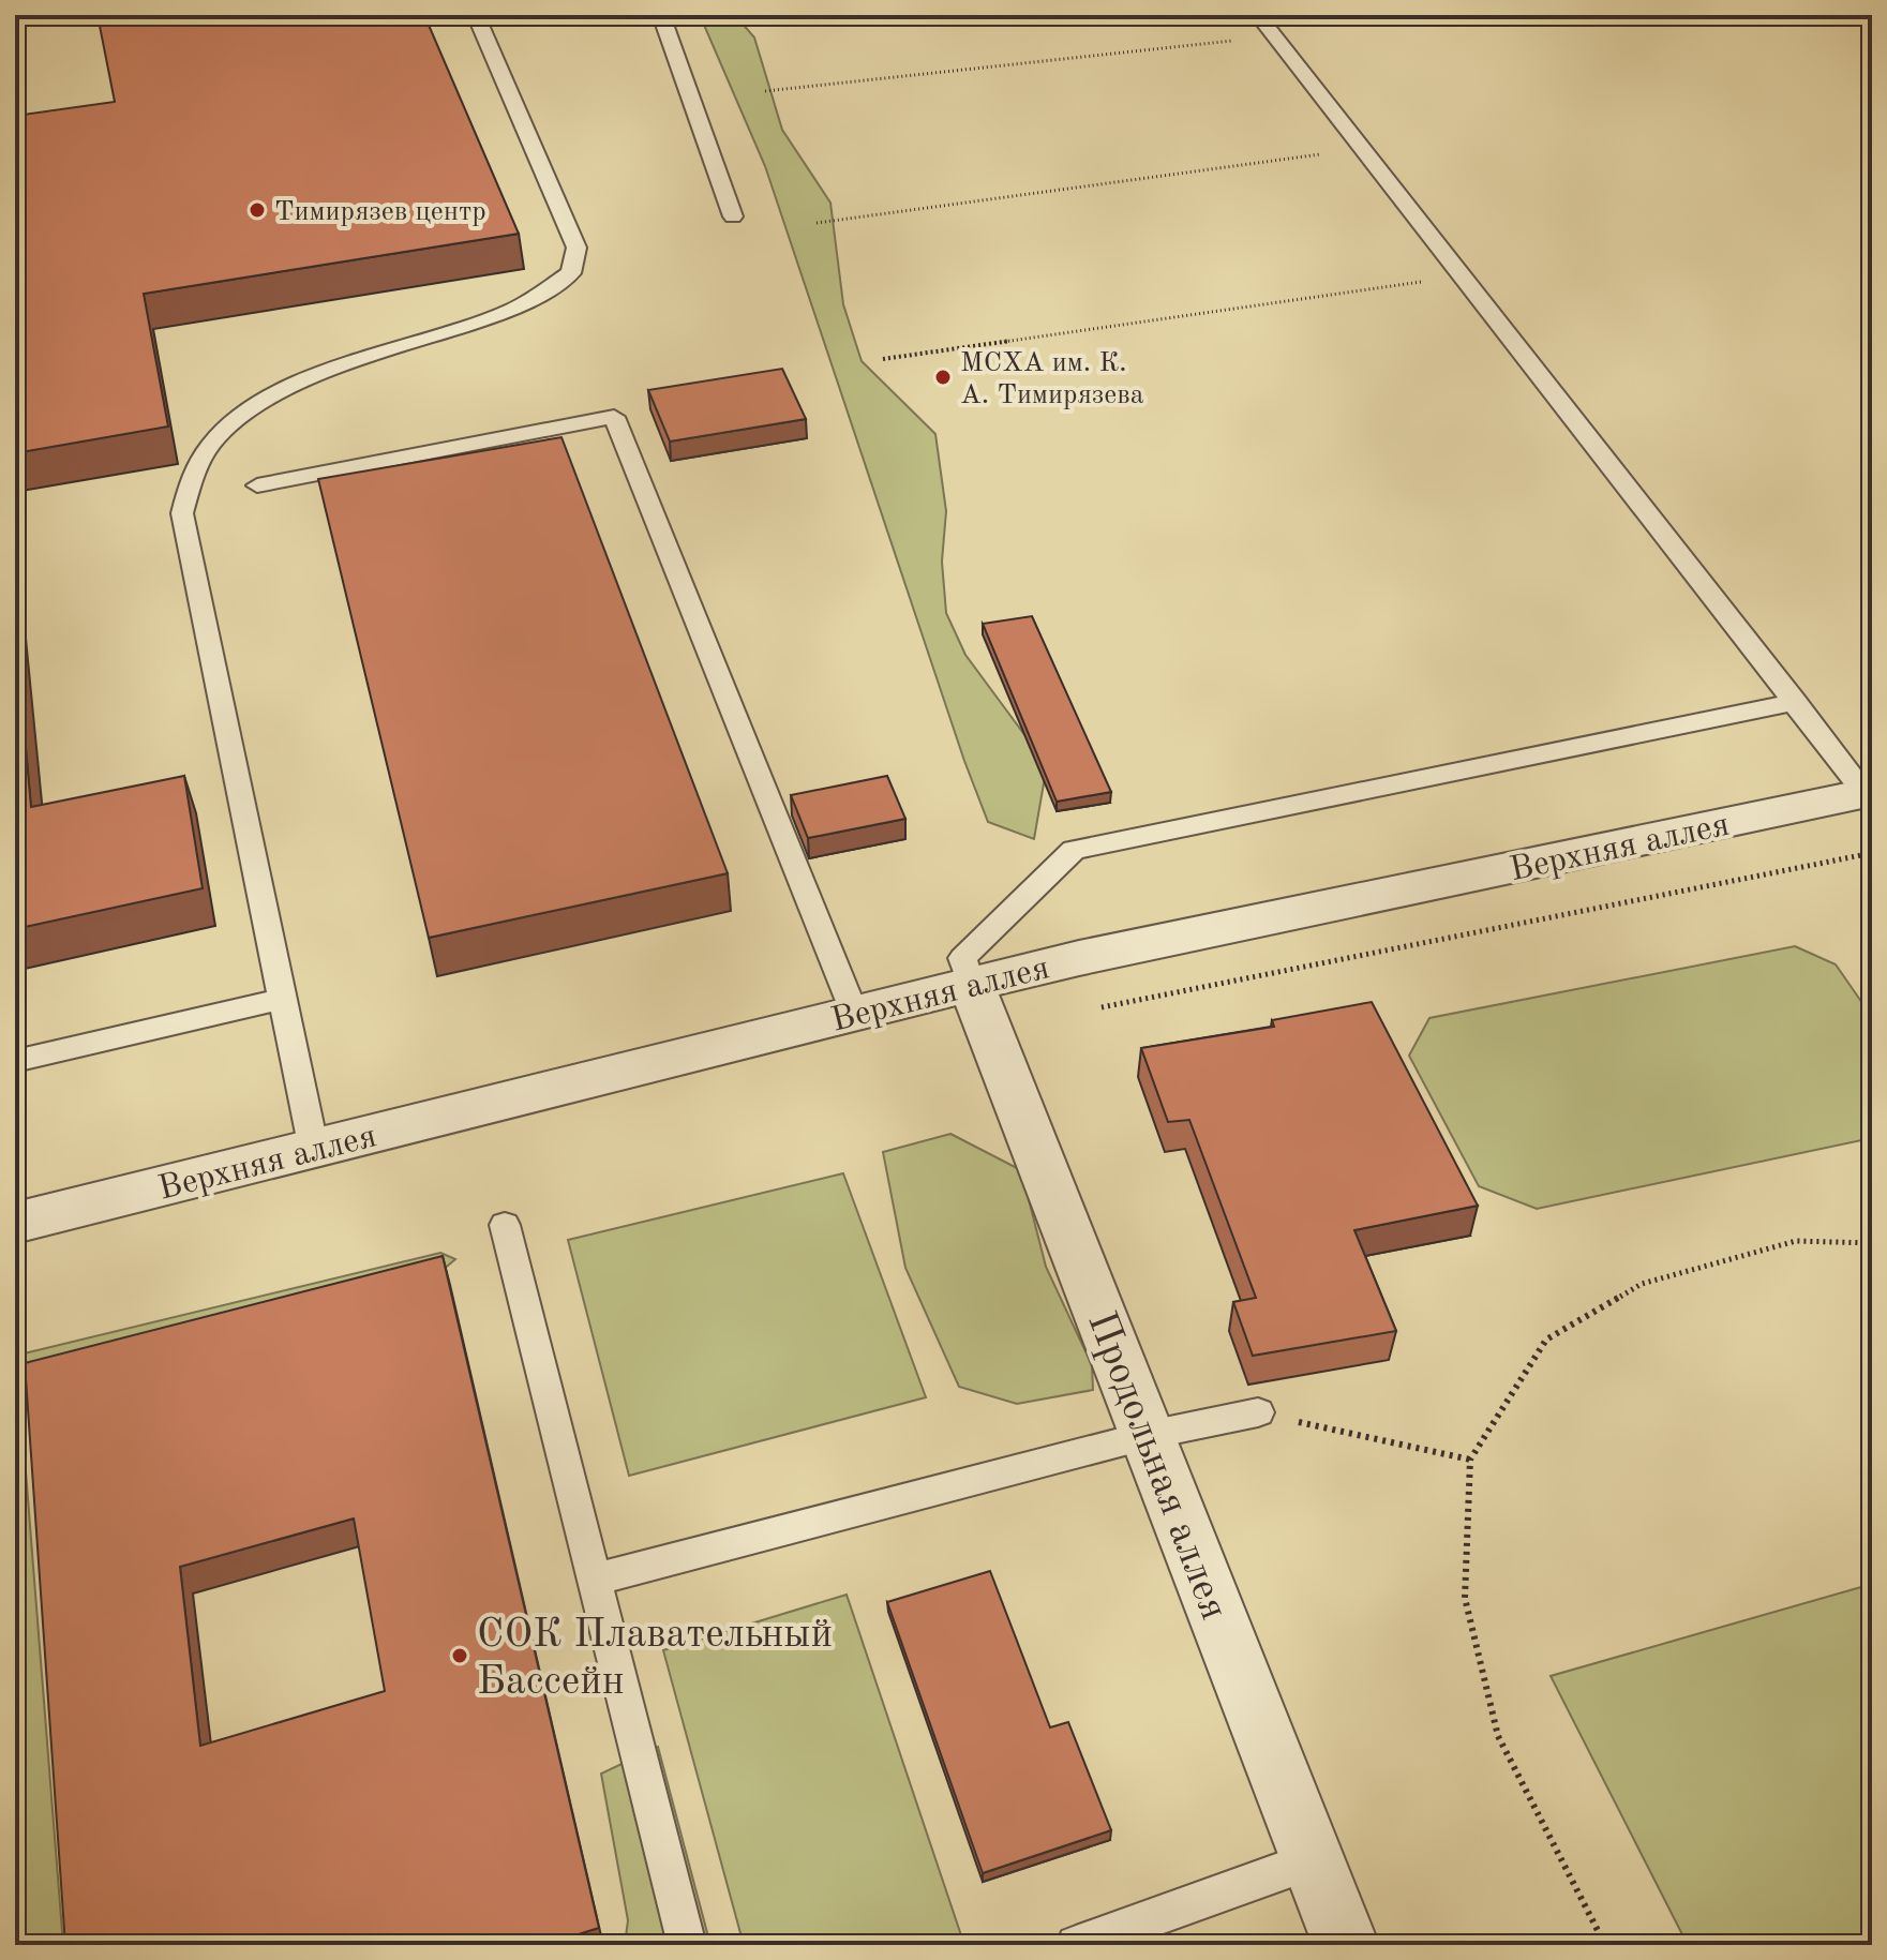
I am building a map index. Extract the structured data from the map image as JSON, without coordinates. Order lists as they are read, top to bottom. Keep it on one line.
{"streets":{"street":["Верхняя аллея","Продольная аллея"]},"crossings":[["Верхняя аллея","Продольная аллея"]],"places":["Тимирязев центр","МСХА им. К. А. Тимирязева","СОК Плавательный Бассейн"]}
